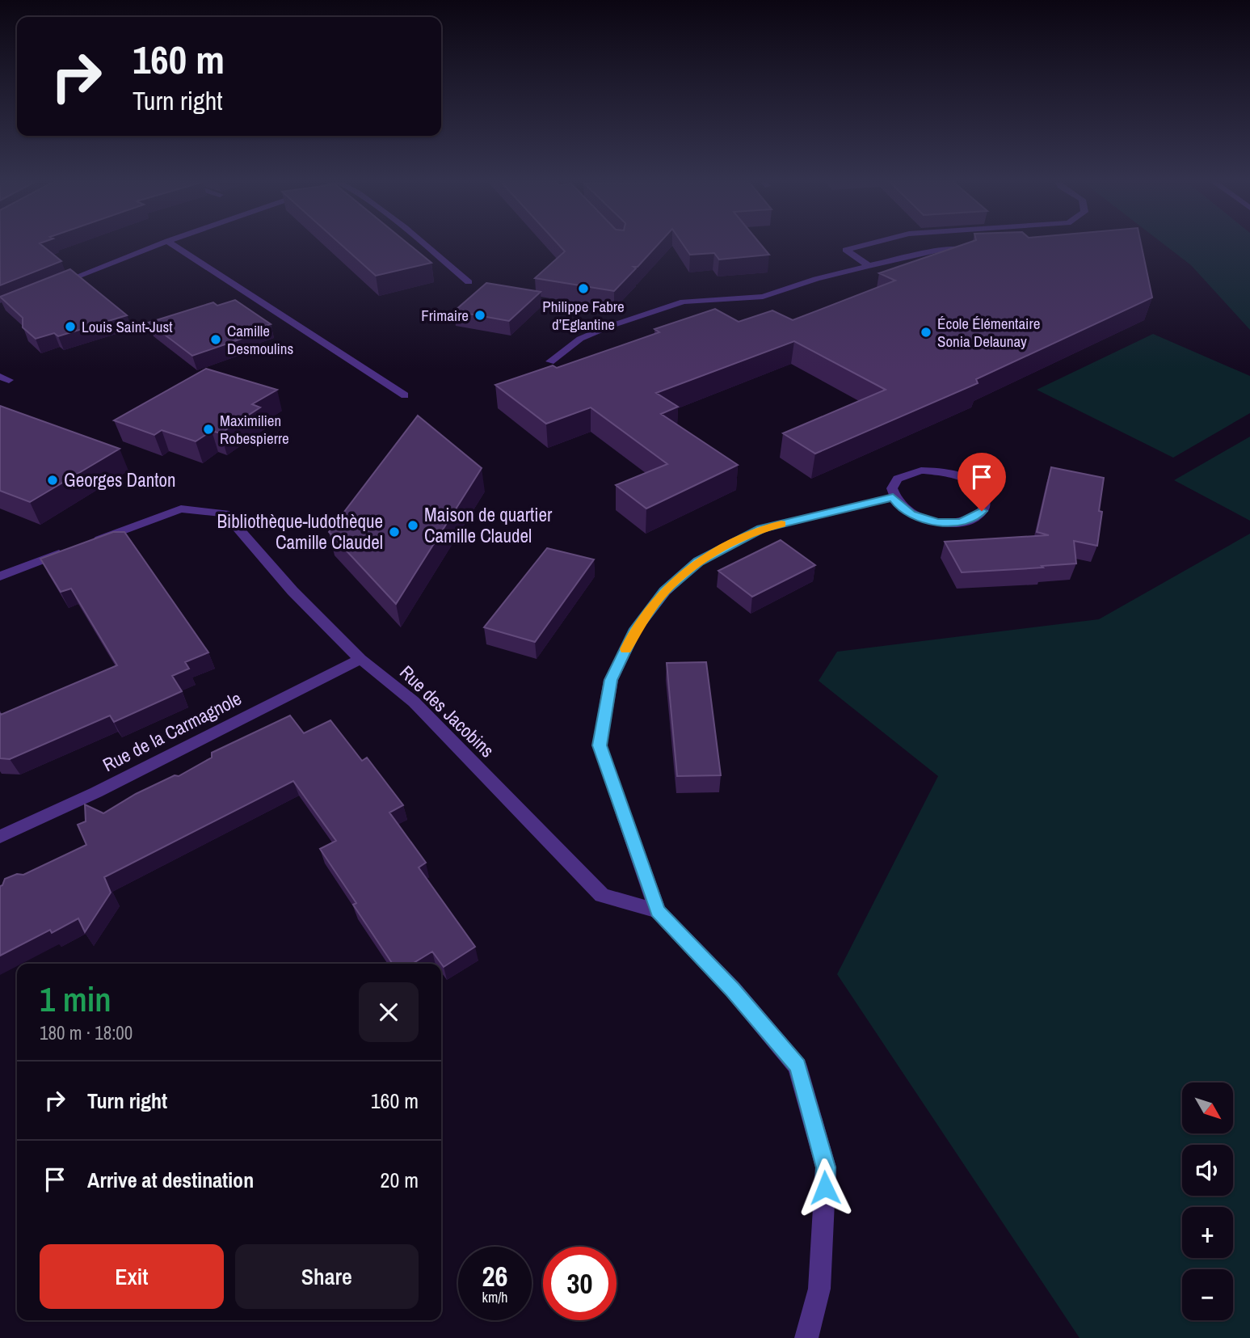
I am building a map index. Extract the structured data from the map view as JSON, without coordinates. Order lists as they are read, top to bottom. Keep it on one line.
{"streets":{"street":["Rue des Jacobins","Rue de la Carmagnole"]},"crossings":[["Rue des Jacobins","Rue de la Carmagnole"]],"places":["Philippe Fabre d’Eglantine","Frimaire","Louis Saint-Just","École Élémentaire Sonia Delaunay","Camille Desmoulins","Maximilien Robespierre","Georges Danton","Maison de quartier Camille Claudel","Bibliothèque-ludothèque Camille Claudel"],"north":"bottom right","page":{"turn":["160 m","Turn right"],"heading":["1 min","180 m · 18:00"],"list":[{"name":"Turn right","value":"160 m"},{"name":"Arrive at destination","value":"20 m"}],"map_buttons":["+","−"],"buttons":["Exit","Share"],"speed":"26 km/h","limit":"30"}}
